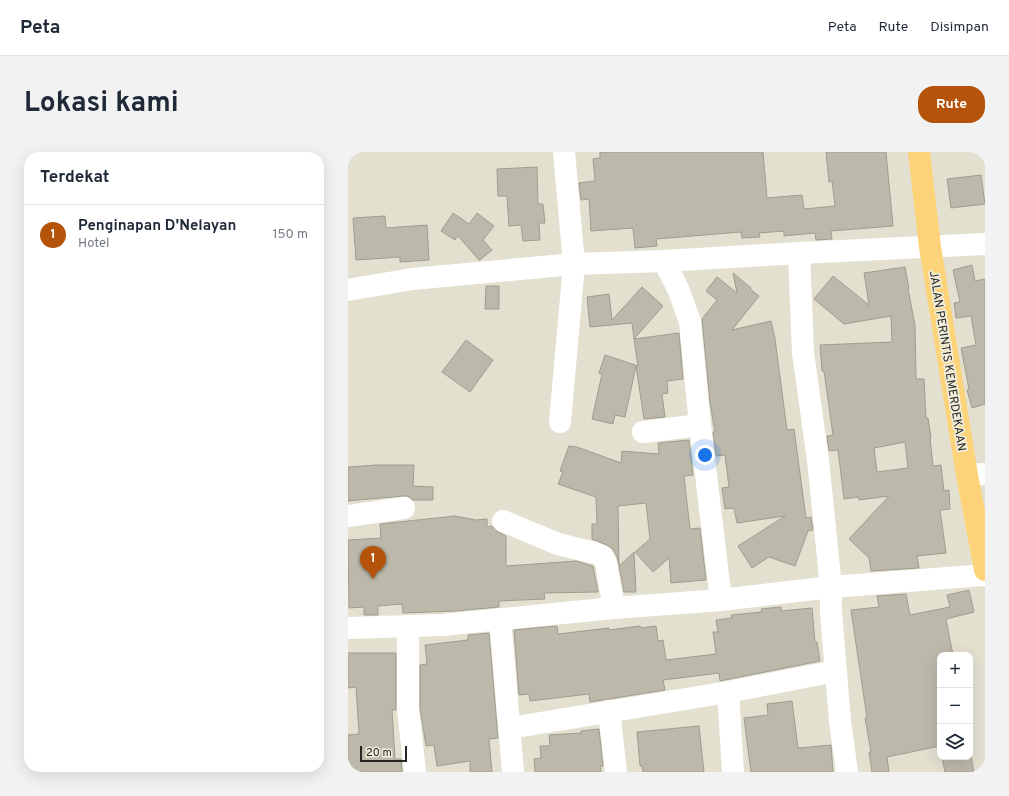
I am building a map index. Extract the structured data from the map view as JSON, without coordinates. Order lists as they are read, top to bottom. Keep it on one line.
{"streets":{"main road":["JALAN PERINTIS KEMERDEKAAN"]},"scale_bar":"20 m","page":{"header":"Peta","nav":["Peta","Rute","Disimpan"],"title":"Lokasi kami","buttons":"Rute","heading":"Terdekat","list":[{"mark":"1","name":"Penginapan D'Nelayan","note":"Hotel","value":"150 m"}],"pins":"1","map_buttons":["+","−"],"scale":"20 m"}}
